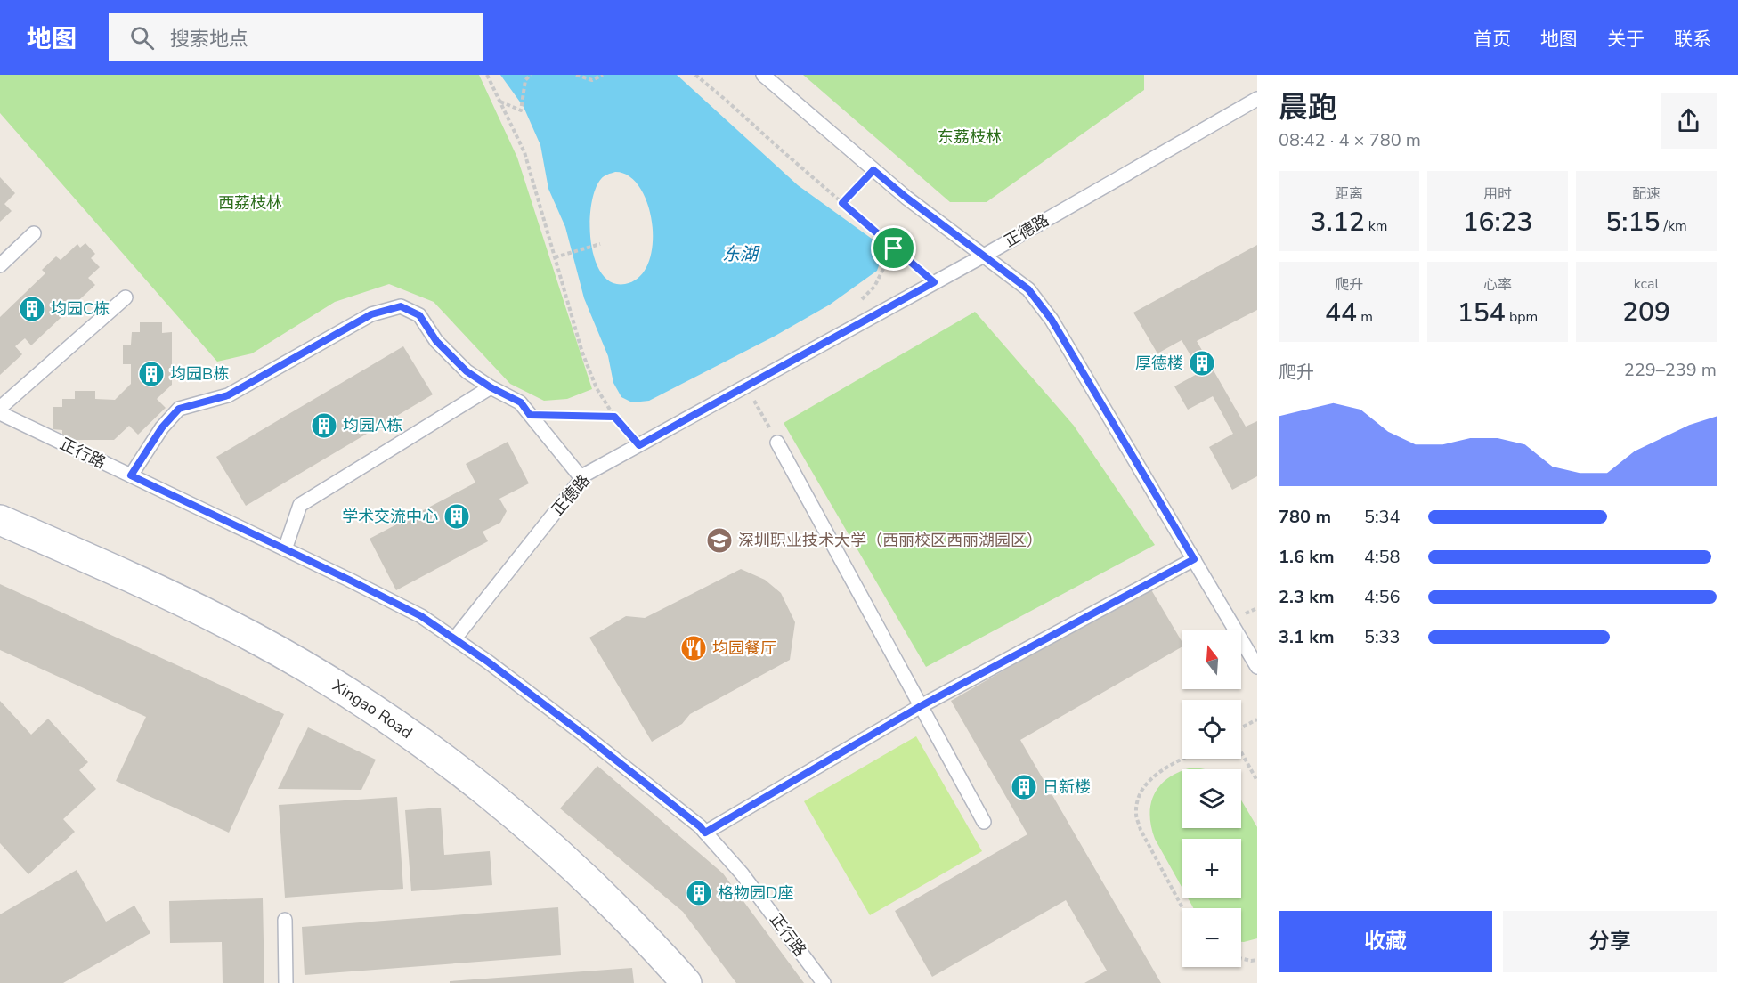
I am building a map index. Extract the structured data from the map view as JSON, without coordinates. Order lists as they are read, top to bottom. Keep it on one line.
{"streets":{"street":["Xingao Road"],"lane":["正德路","正行路"]},"crossings":[["正德路","正行路"]],"water":["东湖"],"parks":["东荔枝林","西荔枝林"],"places":{"building":["均园C栋","厚德楼","均园B栋","均园A栋","学术交流中心","日新楼","格物园D座"],"school or university":["深圳职业技术大学（西丽校区西丽湖园区）"],"restaurant":["均园餐厅"]},"north":"top","page":{"header":"地图","search":"搜索地点","nav":["首页","地图","关于","联系"],"heading":["晨跑","08:42 · 4 × 780 m"],"stats":[["距离","3.12 km"],["用时","16:23"],["配速","5:15 /km"],["爬升","44 m"],["心率","154 bpm"],["kcal","209"]],"chart":["爬升","229–239 m"],"list":[{"name":"780 m","note":"5:34"},{"name":"1.6 km","note":"4:58"},{"name":"2.3 km","note":"4:56"},{"name":"3.1 km","note":"5:33"}],"map_buttons":["+","−"],"buttons":["收藏","分享"]}}
